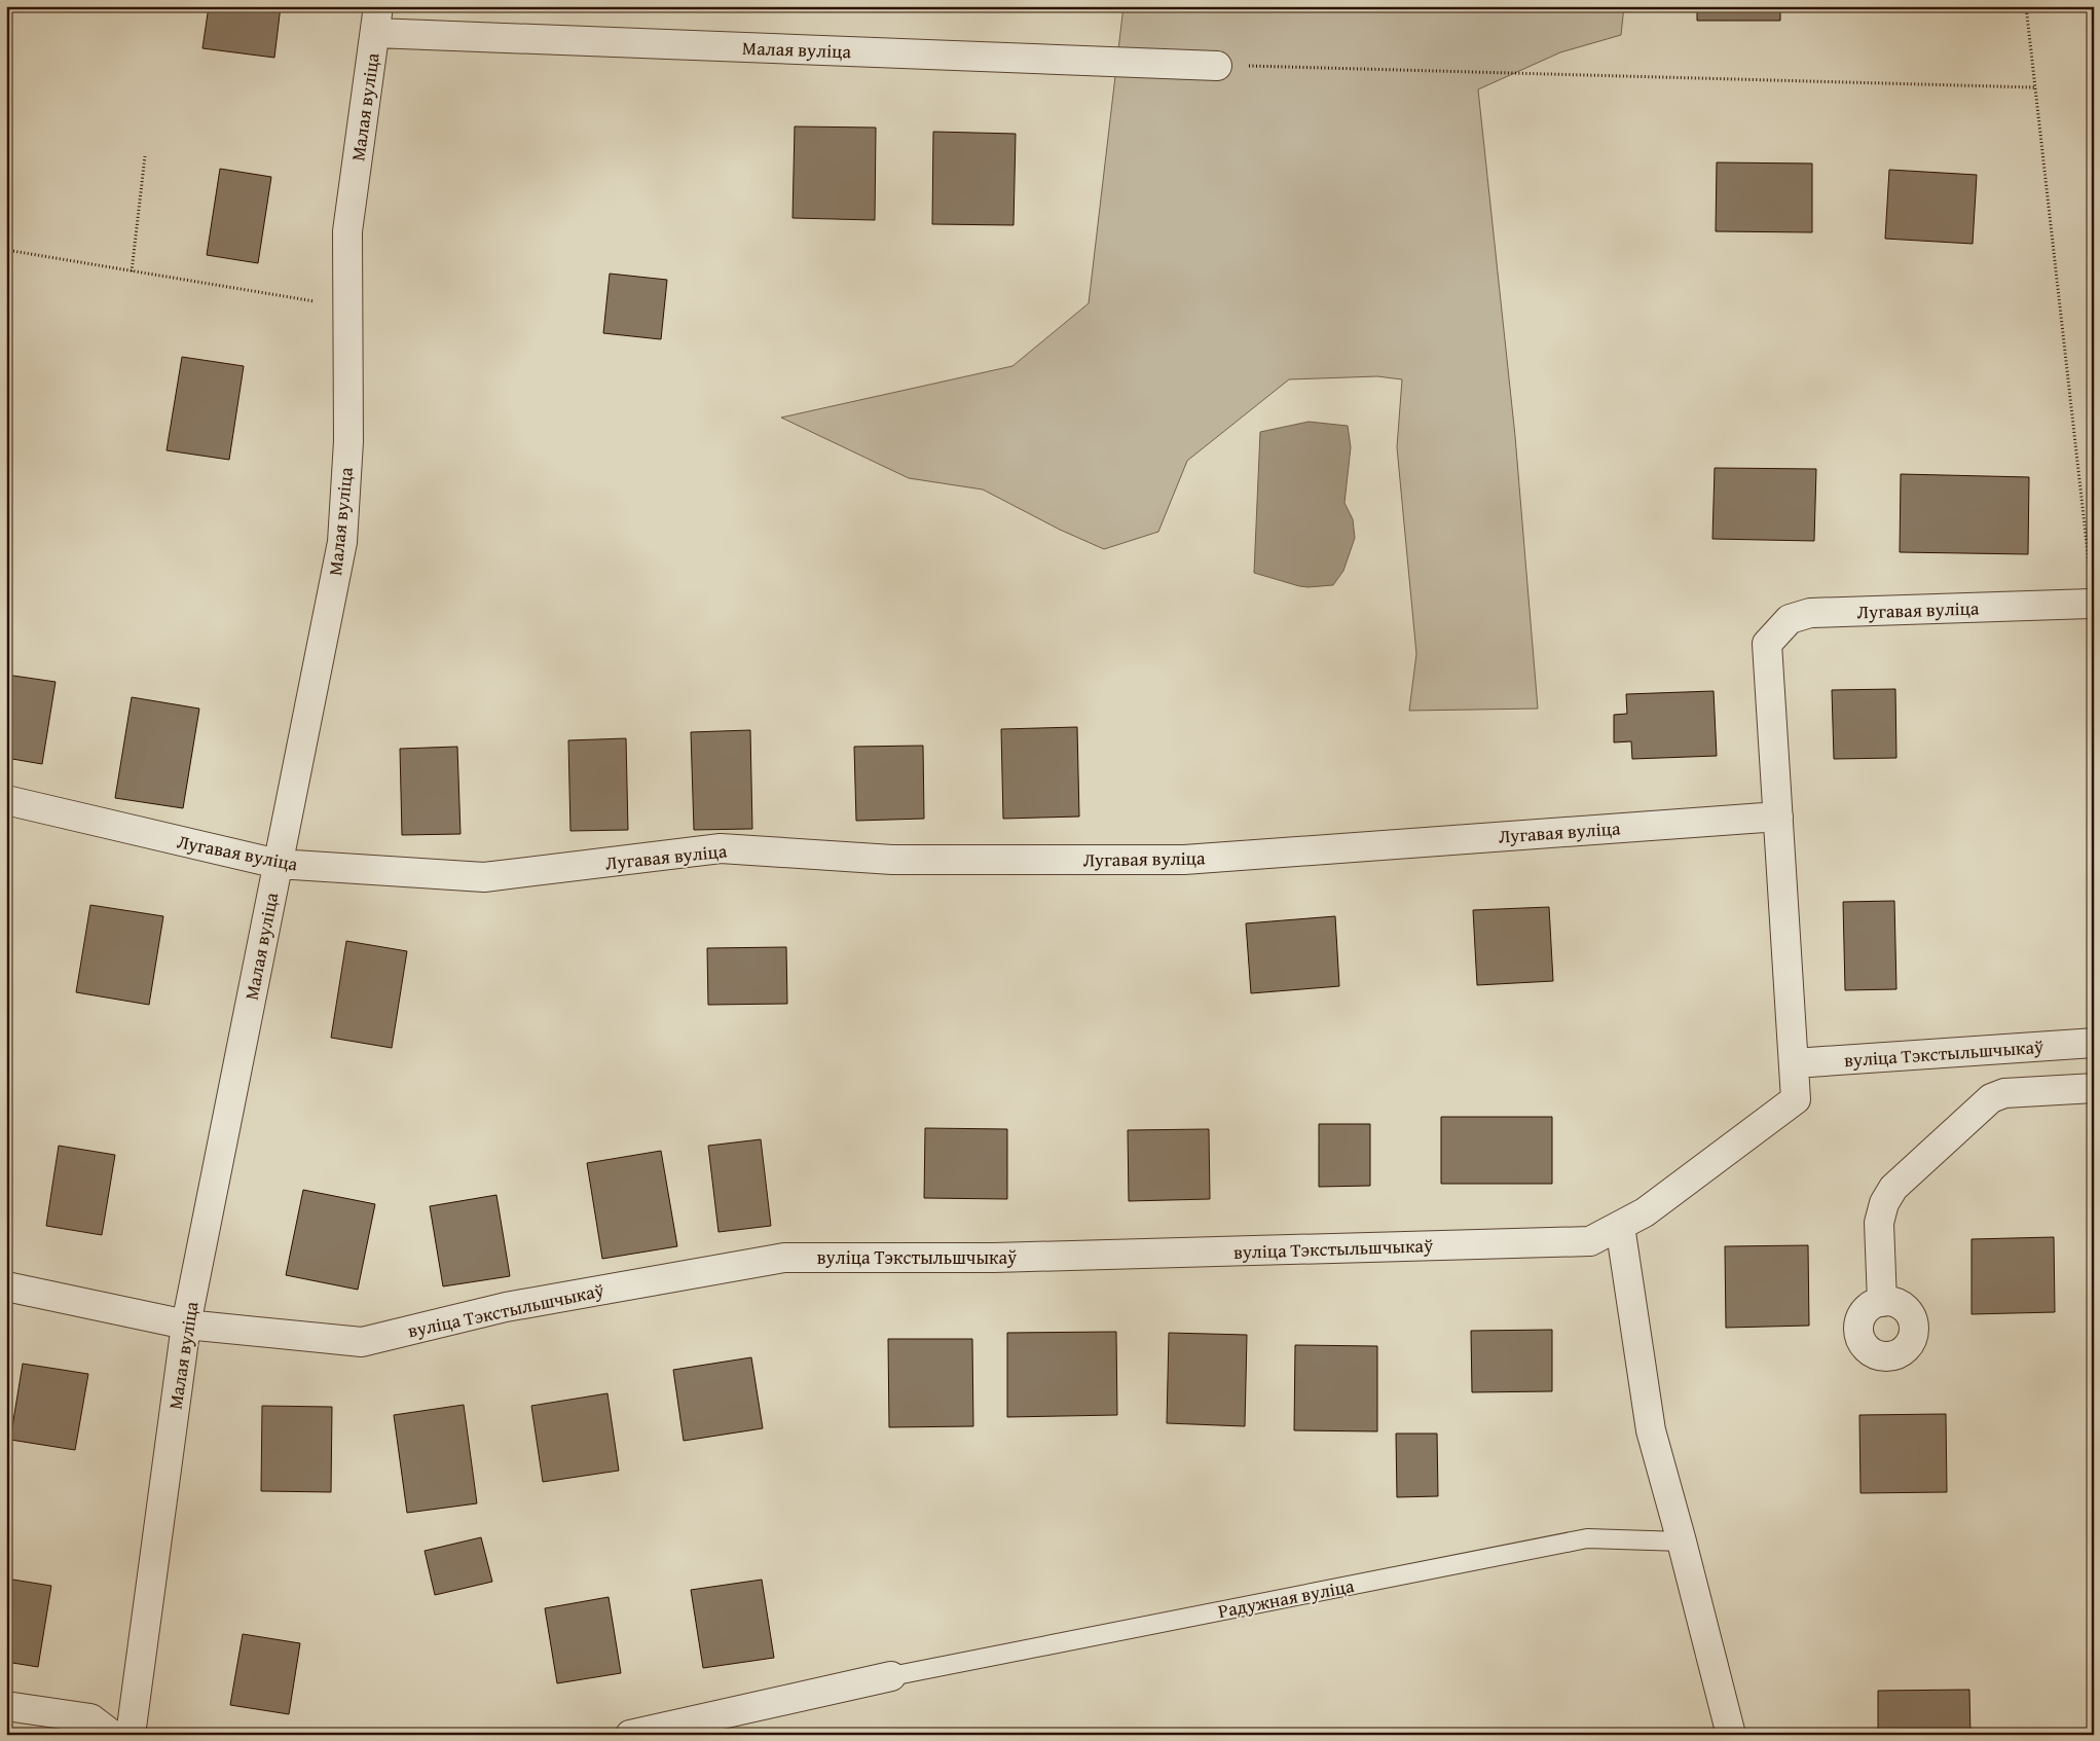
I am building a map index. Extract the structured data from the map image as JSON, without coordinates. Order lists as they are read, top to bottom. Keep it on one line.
{"streets":{"street":["Малая вуліца","Лугавая вуліца","вуліца Тэкстыльшчыкаў"],"lane":["Радужная вуліца"]},"crossings":[["Малая вуліца","Лугавая вуліца"],["Малая вуліца","вуліца Тэкстыльшчыкаў"]]}
